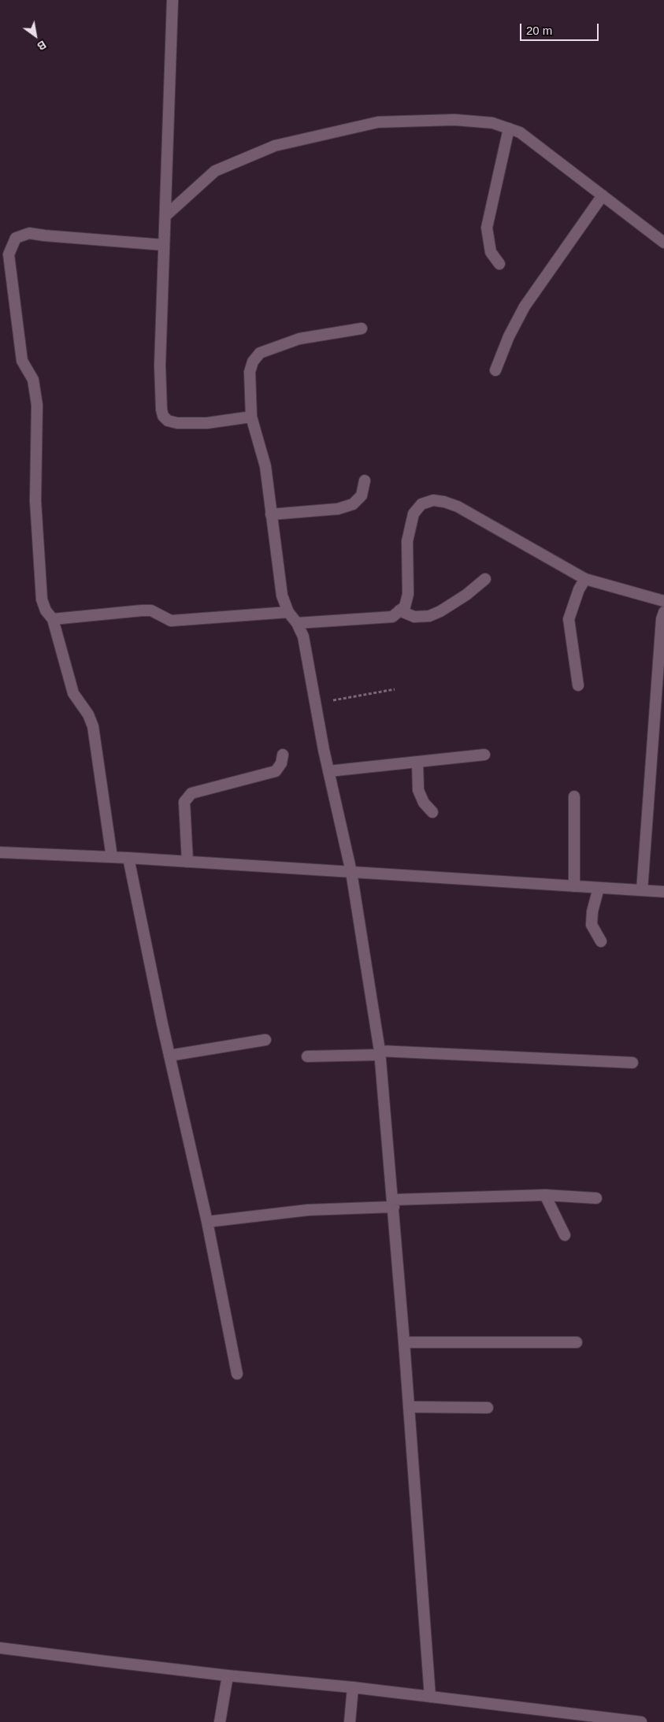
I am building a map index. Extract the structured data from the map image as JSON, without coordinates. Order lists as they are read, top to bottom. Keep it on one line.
{"scale_bar":"20 m","north":"bottom right"}
